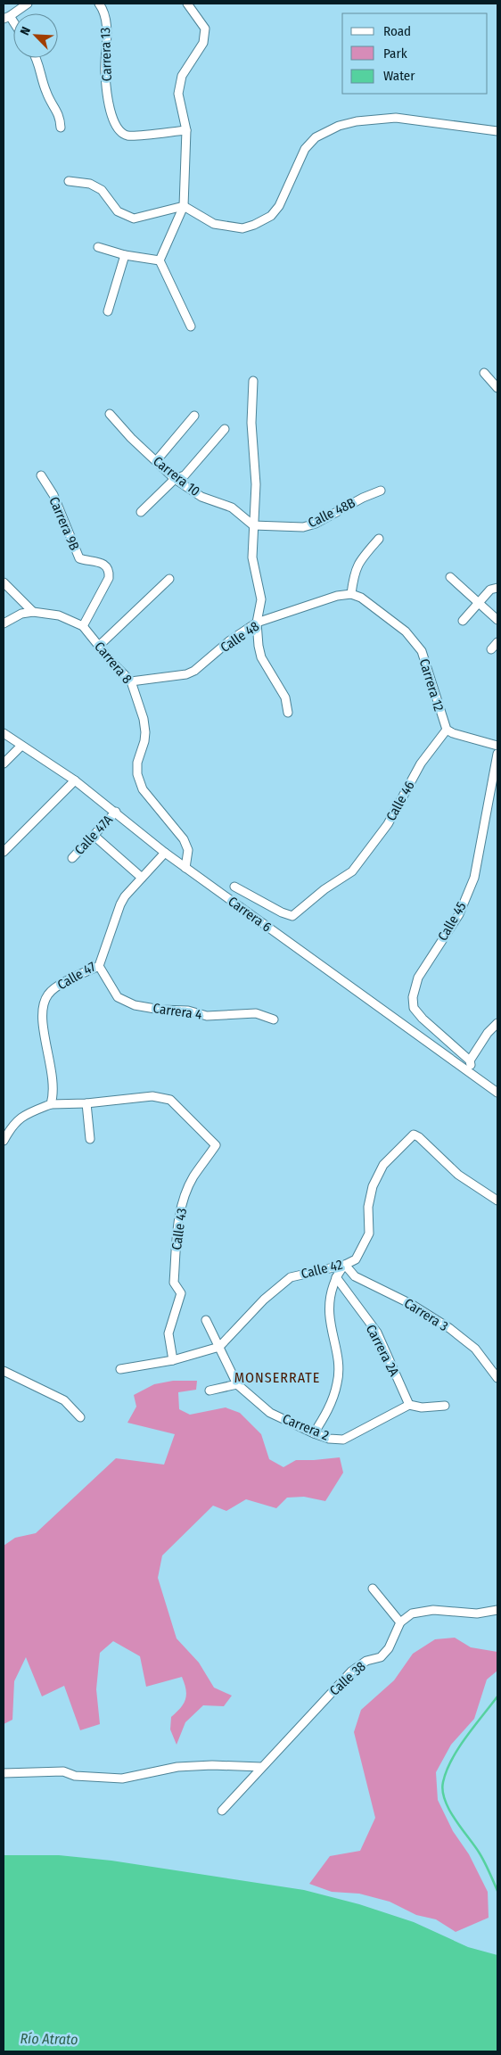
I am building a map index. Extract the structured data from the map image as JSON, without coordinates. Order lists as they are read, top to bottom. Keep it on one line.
{"streets":{"street":["Carrera 13","Carrera 10","Calle 48B","Carrera 9B","Calle 48","Carrera 8","Carrera 12","Calle 46","Calle 47A","Carrera 6","Calle 45","Calle 47","Carrera 4","Calle 43","Calle 42","Carrera 3","Carrera 2A","Carrera 2","Calle 38"]},"crossings":[["Carrera 10","Calle 48B"],["Carrera 9B","Carrera 8"],["Calle 48","Carrera 8"],["Calle 48","Carrera 12"],["Carrera 8","Carrera 6"],["Carrera 12","Calle 46"],["Calle 47A","Carrera 6"],["Carrera 6","Calle 47"],["Calle 47","Carrera 4"],["Calle 42","Carrera 3"],["Calle 42","Carrera 2"],["Carrera 2A","Carrera 2"]],"districts":["MONSERRATE"],"water":["Río Atrato"],"legend":["Road","Park","Water"],"north":"top left"}
